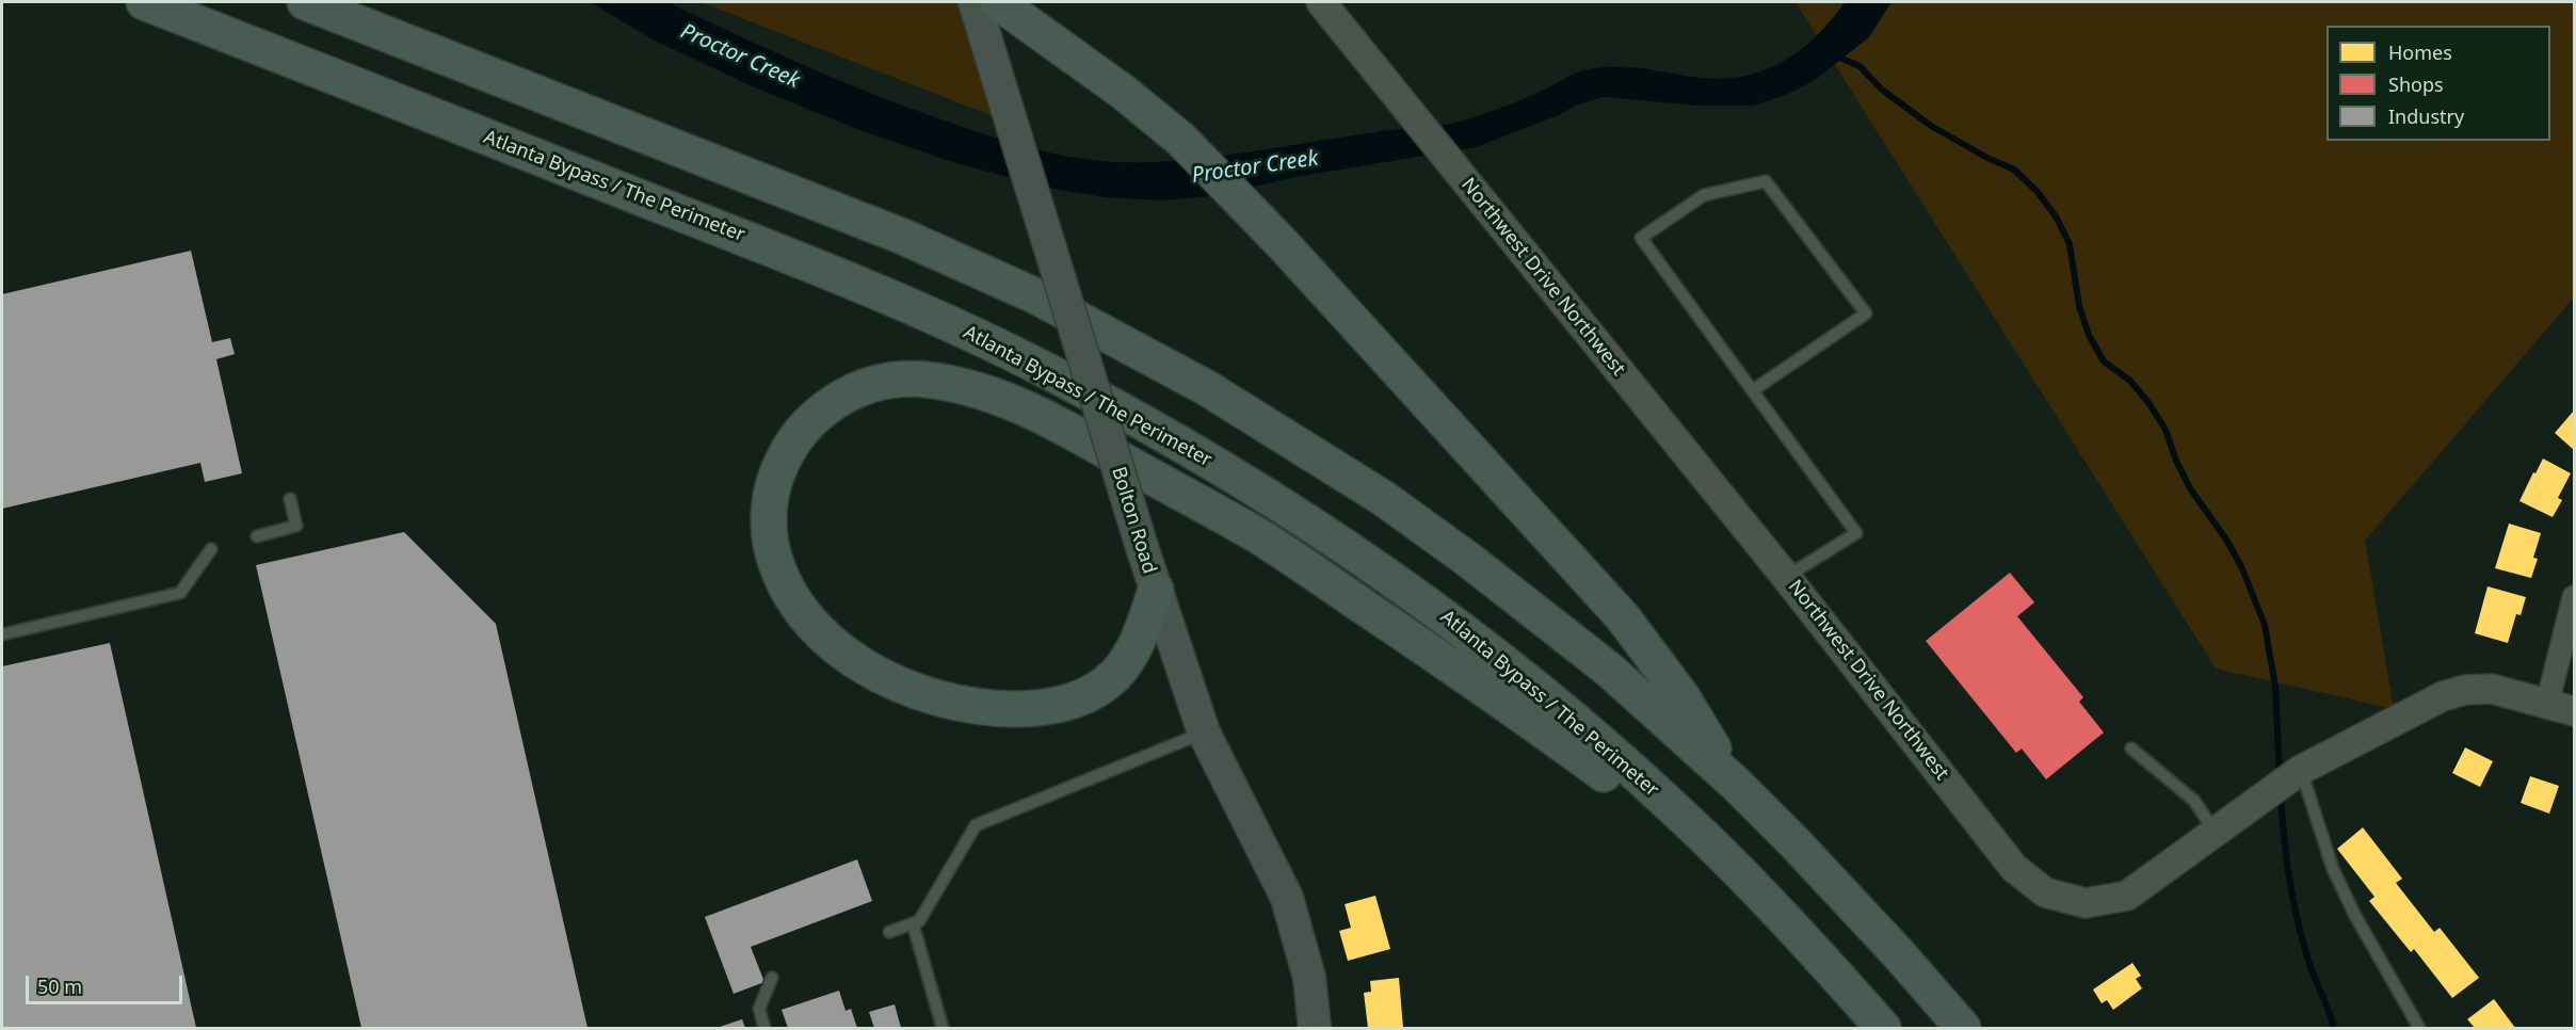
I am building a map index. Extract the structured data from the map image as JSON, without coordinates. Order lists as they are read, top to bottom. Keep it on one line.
{"streets":{"highway":["Atlanta Bypass / The Perimeter"],"main road":["Bolton Road"],"street":["Northwest Drive Northwest"]},"water":["Proctor Creek"],"legend":["Homes","Shops","Industry"],"scale_bar":"50 m"}
